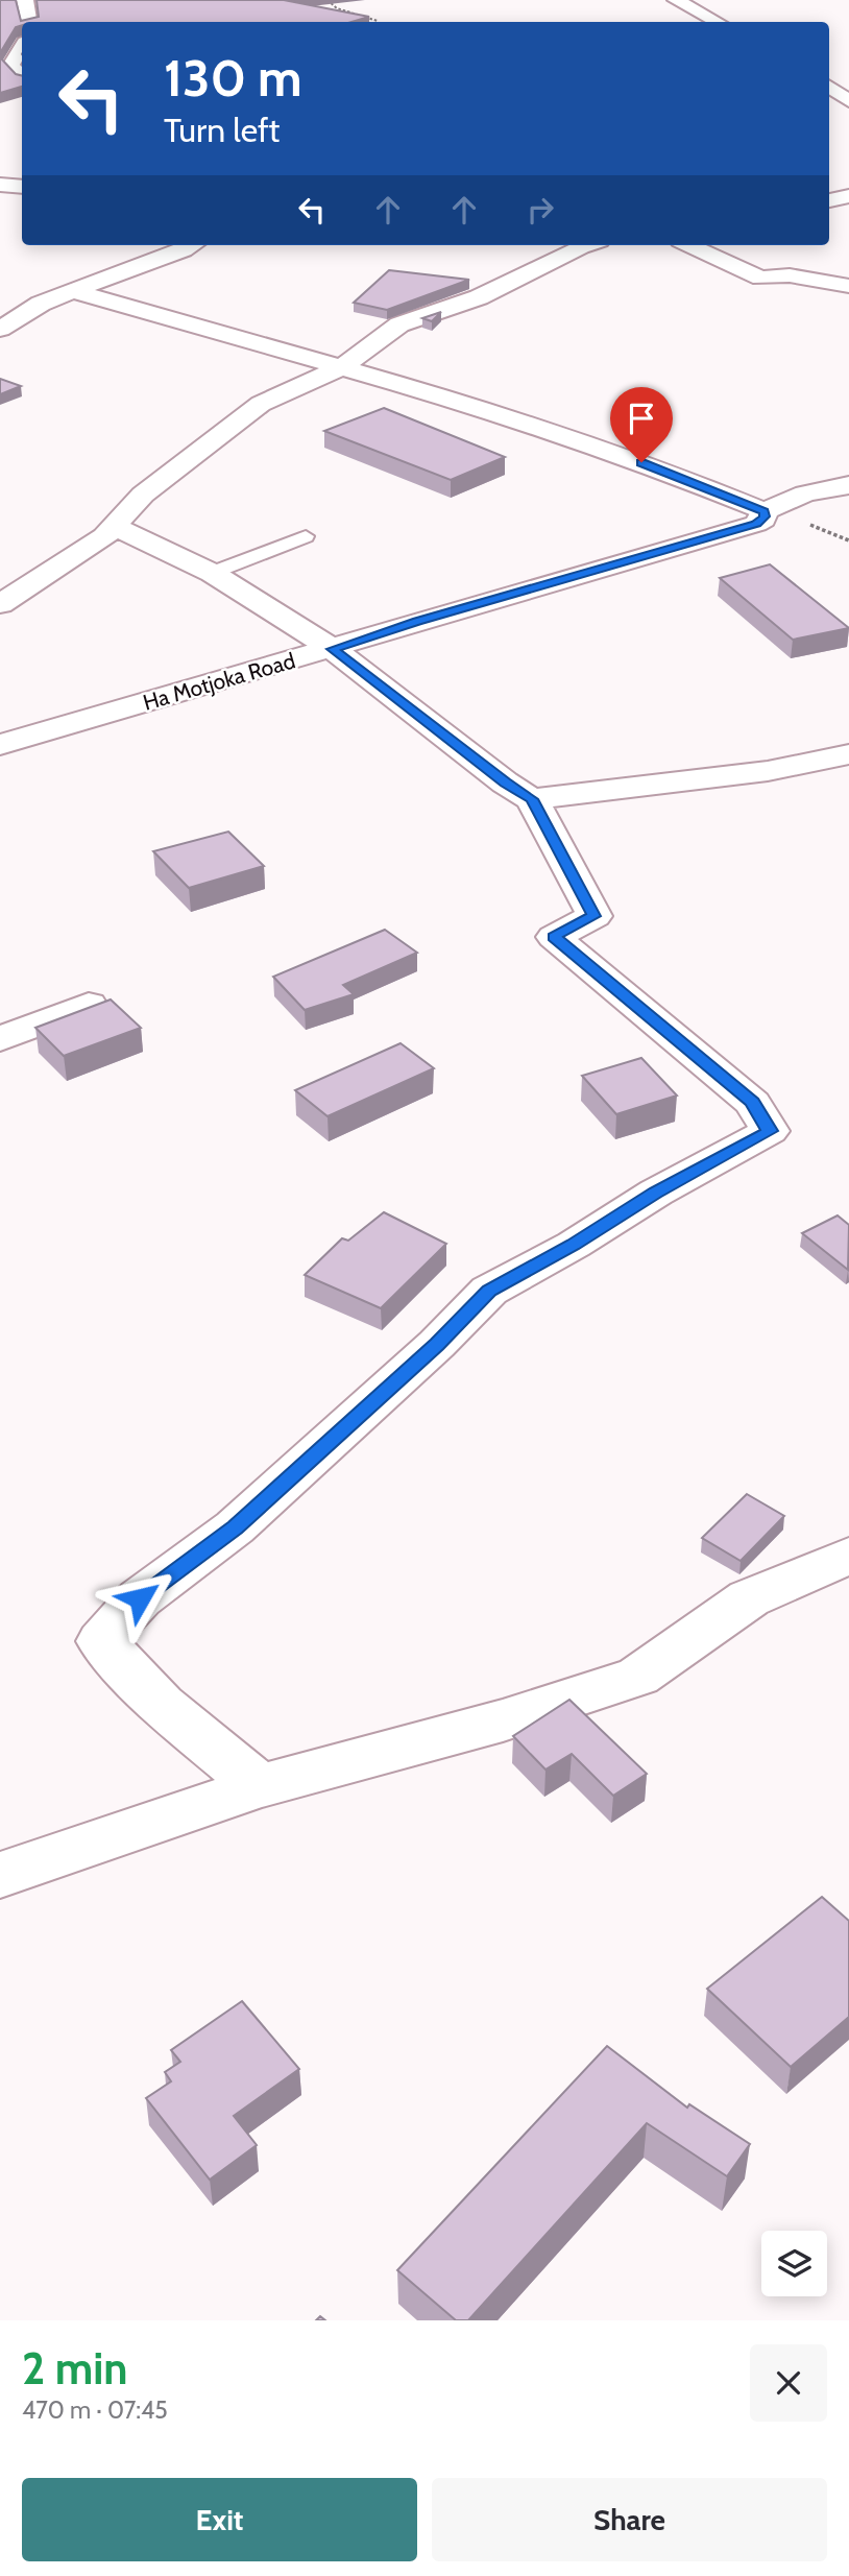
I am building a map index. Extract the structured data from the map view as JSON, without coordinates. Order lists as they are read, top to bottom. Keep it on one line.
{"streets":{"street":["Ha Motjoka Road"]},"page":{"turn":["130 m","Turn left"],"heading":["2 min","470 m · 07:45"],"buttons":["Exit","Share"]}}
